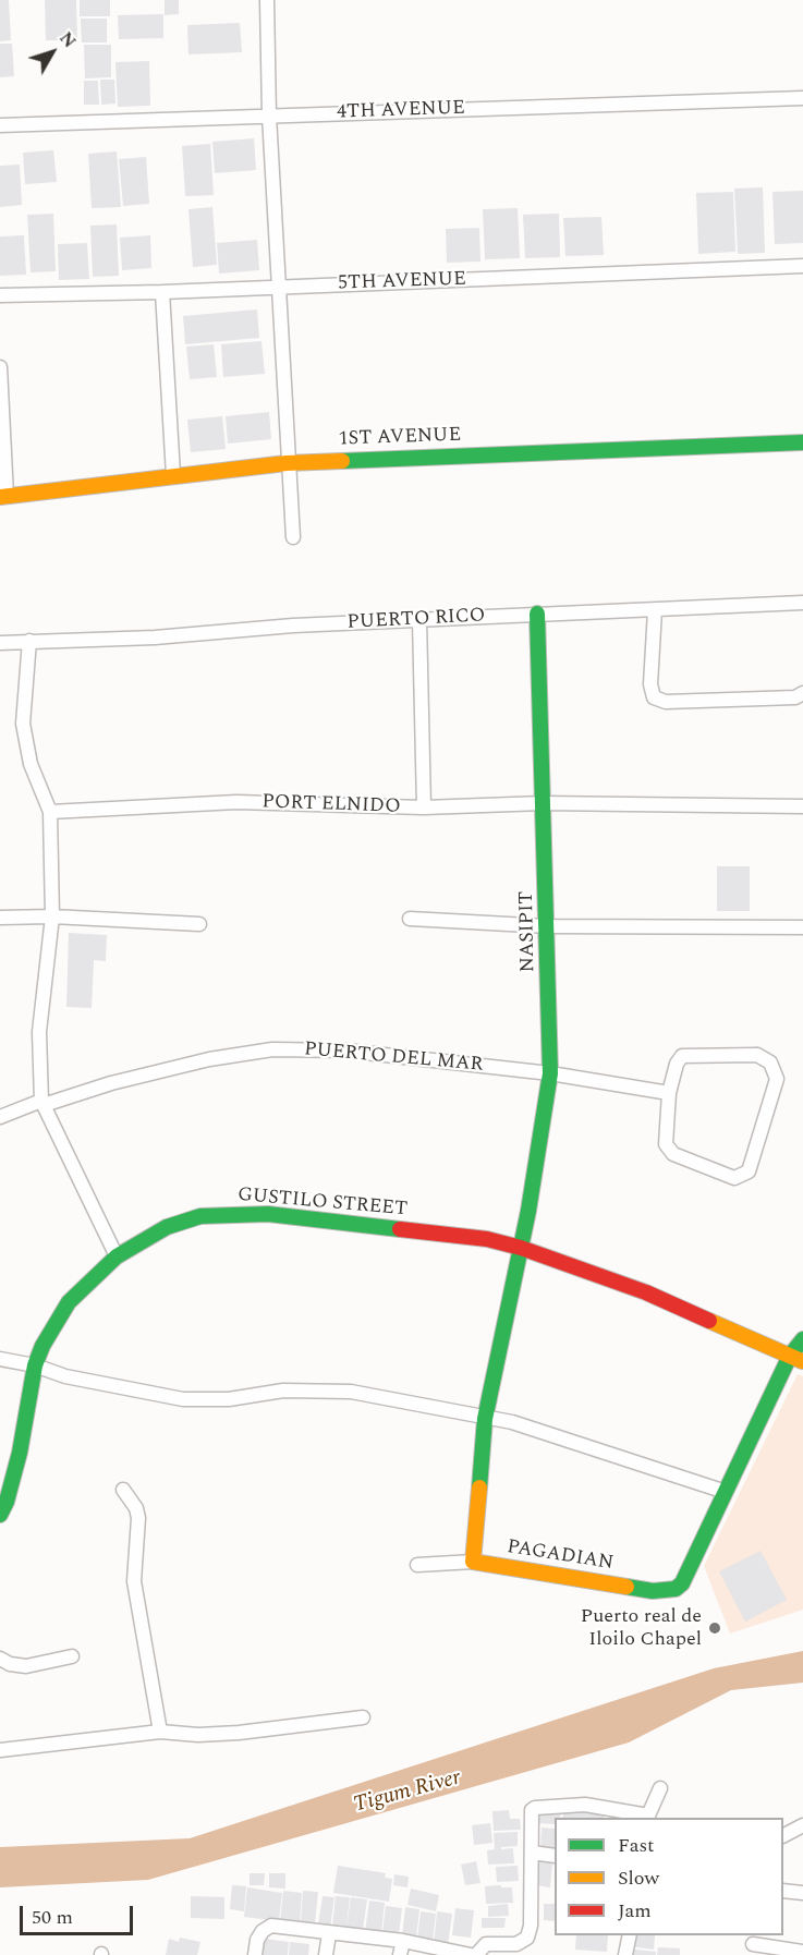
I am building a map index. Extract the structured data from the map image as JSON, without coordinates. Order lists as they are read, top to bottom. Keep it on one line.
{"streets":{"street":["4TH AVENUE","5TH AVENUE","1ST AVENUE","PUERTO RICO","PORT ELNIDO","NASIPIT","PUERTO DEL MAR","GUSTILO STREET","PAGADIAN"]},"crossings":[["PUERTO RICO","PORT ELNIDO"],["PUERTO RICO","NASIPIT"],["NASIPIT","PUERTO DEL MAR"],["NASIPIT","GUSTILO STREET"],["GUSTILO STREET","PAGADIAN"]],"water":["Tigum River"],"places":["Puerto real de Iloilo Chapel"],"legend":["Fast","Slow","Jam"],"scale_bar":"50 m","north":"top right"}
